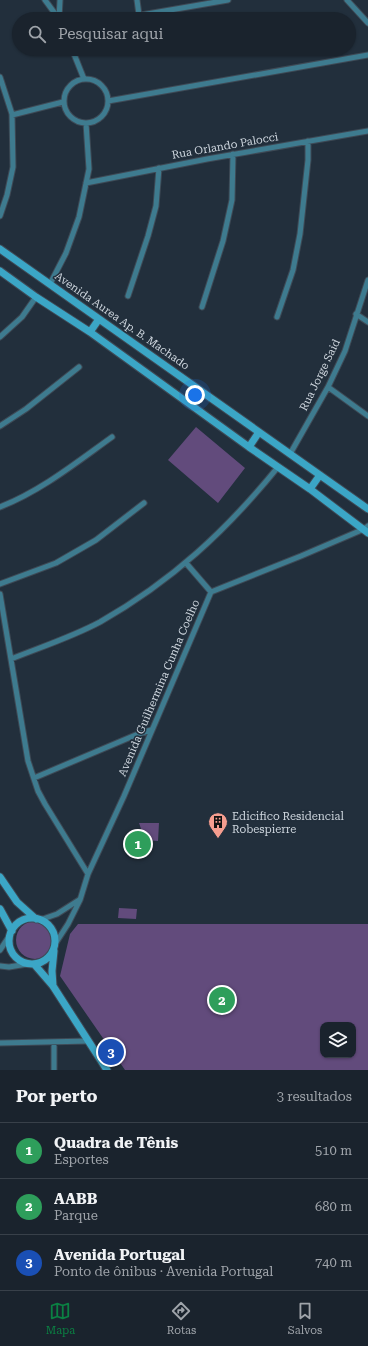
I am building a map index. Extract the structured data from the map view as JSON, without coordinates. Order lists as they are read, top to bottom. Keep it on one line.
{"streets":{"street":["Rua Orlando Palocci","Avenida Aurea Ap. B. Machado","Rua Jorge Said","Avenida Guilhermina Cunha Coelho"]},"crossings":[["Avenida Aurea Ap. B. Machado","Rua Jorge Said"]],"places":{"building":["Edicifico Residencial Robespierre"]},"page":{"search":"Pesquisar aqui","pins":["1","2","3"],"heading":["Por perto","3 resultados"],"list":[{"mark":"1","name":"Quadra de Tênis","note":"Esportes","value":"510 m"},{"mark":"2","name":"AABB","note":"Parque","value":"680 m"},{"mark":"3","name":"Avenida Portugal","note":"Ponto de ônibus · Avenida Portugal","value":"740 m"}],"nav":["Mapa","Rotas","Salvos"]}}
